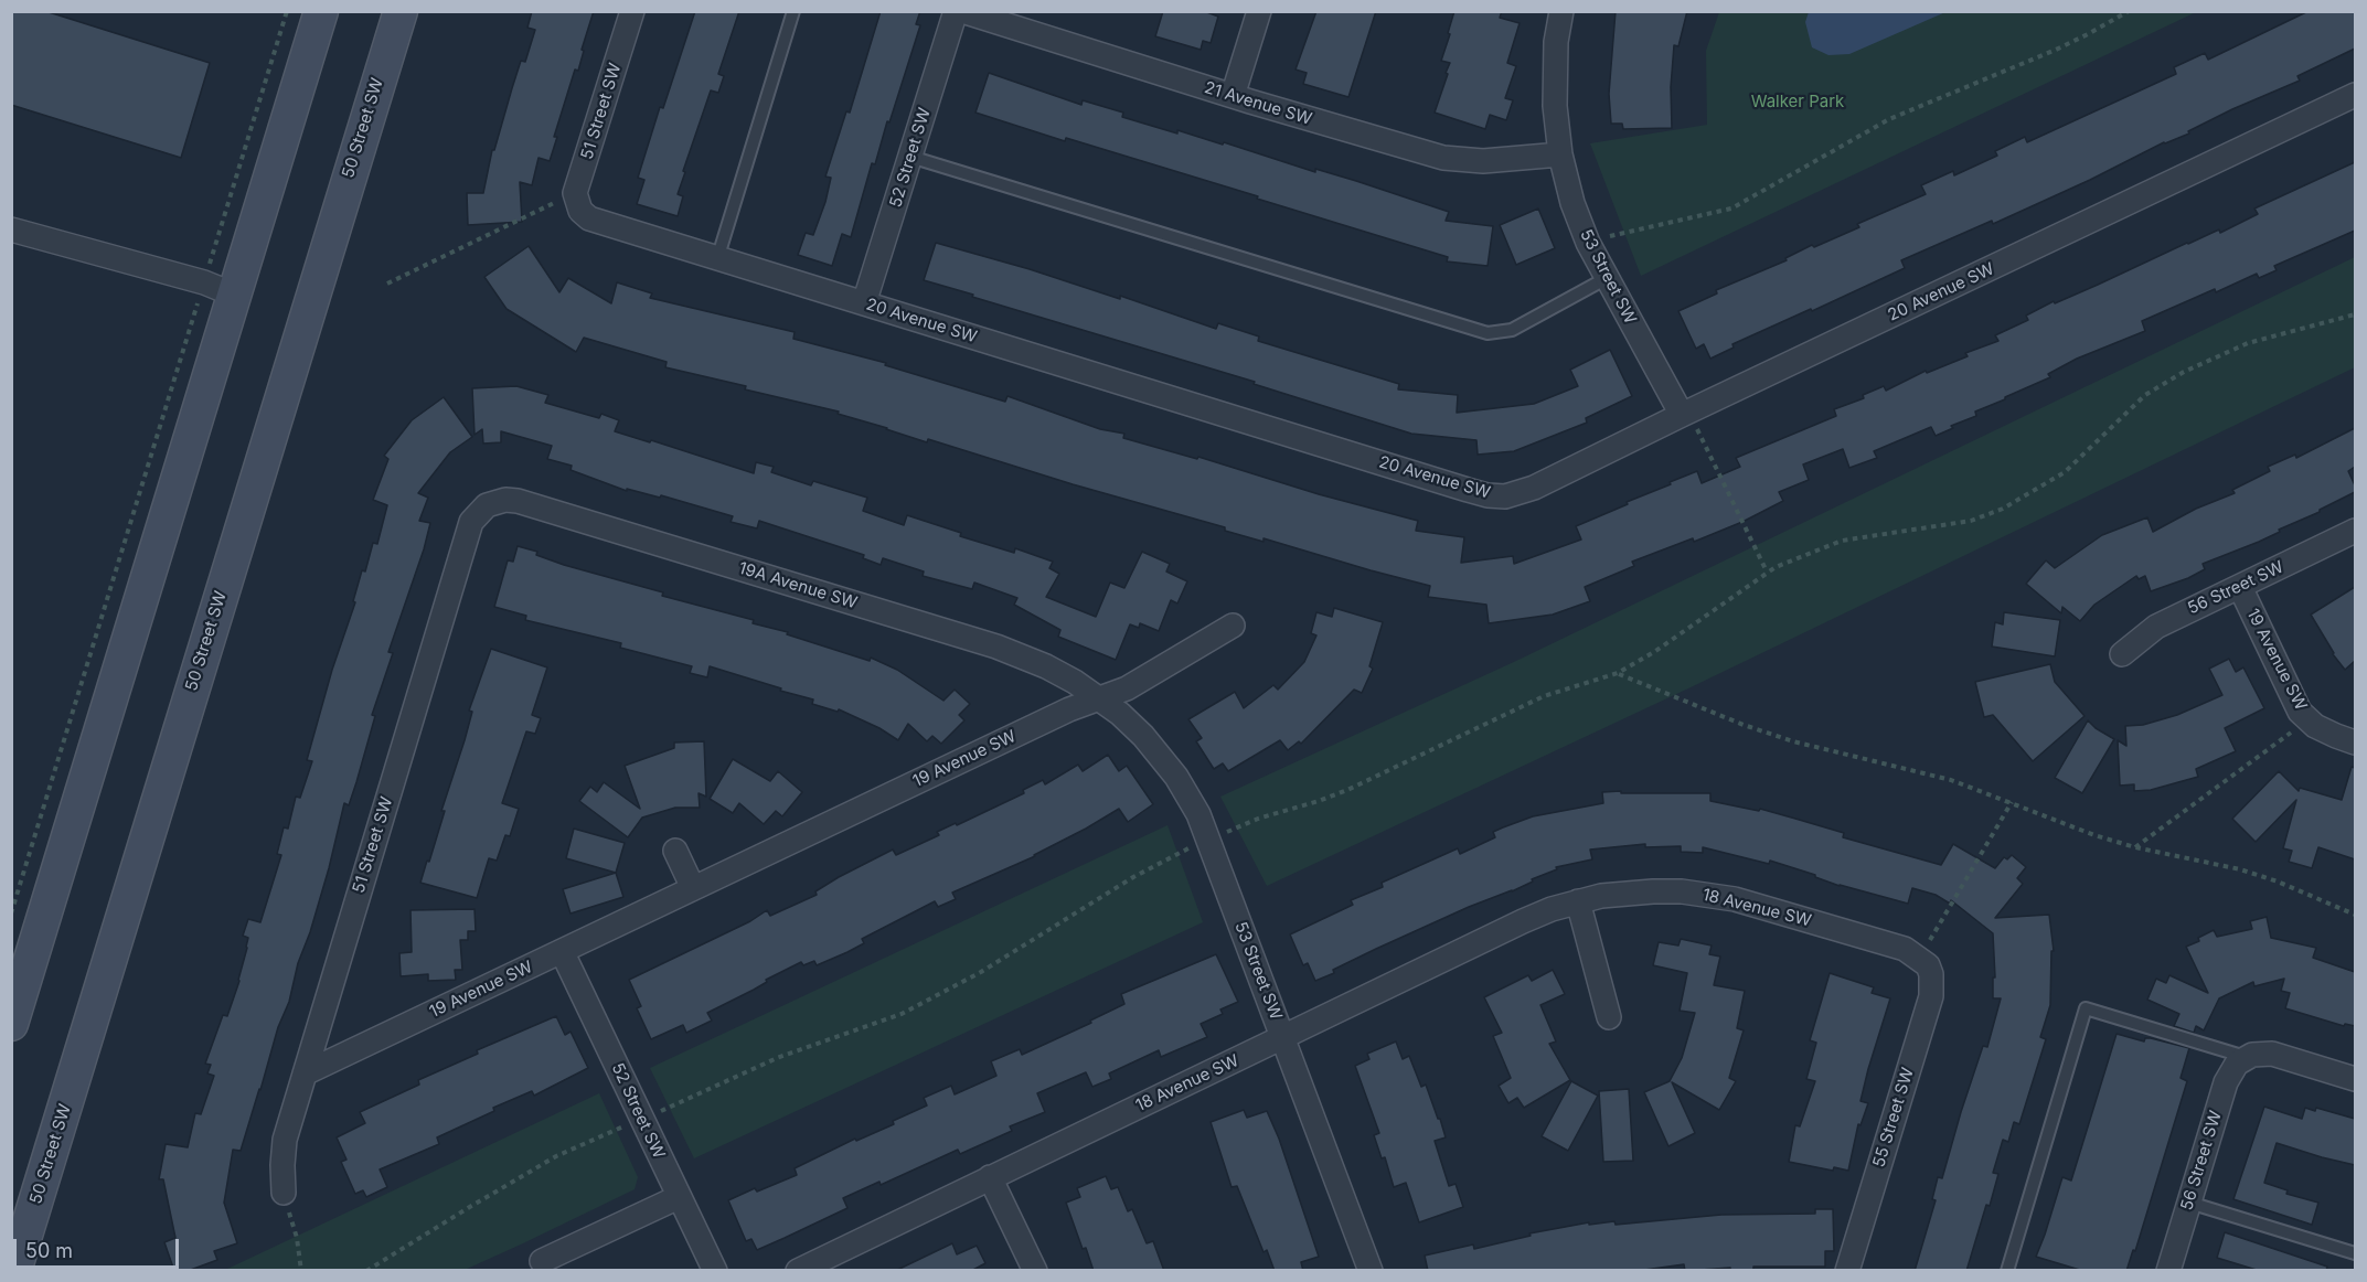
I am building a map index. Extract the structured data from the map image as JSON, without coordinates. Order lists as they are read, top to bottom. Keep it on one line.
{"streets":{"main road":["50 Street SW"],"street":["21 Avenue SW","51 Street SW","52 Street SW","53 Street SW","20 Avenue SW","19A Avenue SW","56 Street SW","19 Avenue SW","18 Avenue SW","55 Street SW"]},"crossings":[["21 Avenue SW","53 Street SW"],["51 Street SW","20 Avenue SW"],["51 Street SW","19A Avenue SW"],["51 Street SW","19 Avenue SW"],["52 Street SW","20 Avenue SW"],["52 Street SW","19 Avenue SW"],["53 Street SW","20 Avenue SW"],["53 Street SW","19A Avenue SW"],["53 Street SW","19 Avenue SW"],["53 Street SW","18 Avenue SW"],["19A Avenue SW","19 Avenue SW"],["56 Street SW","19 Avenue SW"],["18 Avenue SW","55 Street SW"]],"parks":["Walker Park"],"scale_bar":"50 m"}
